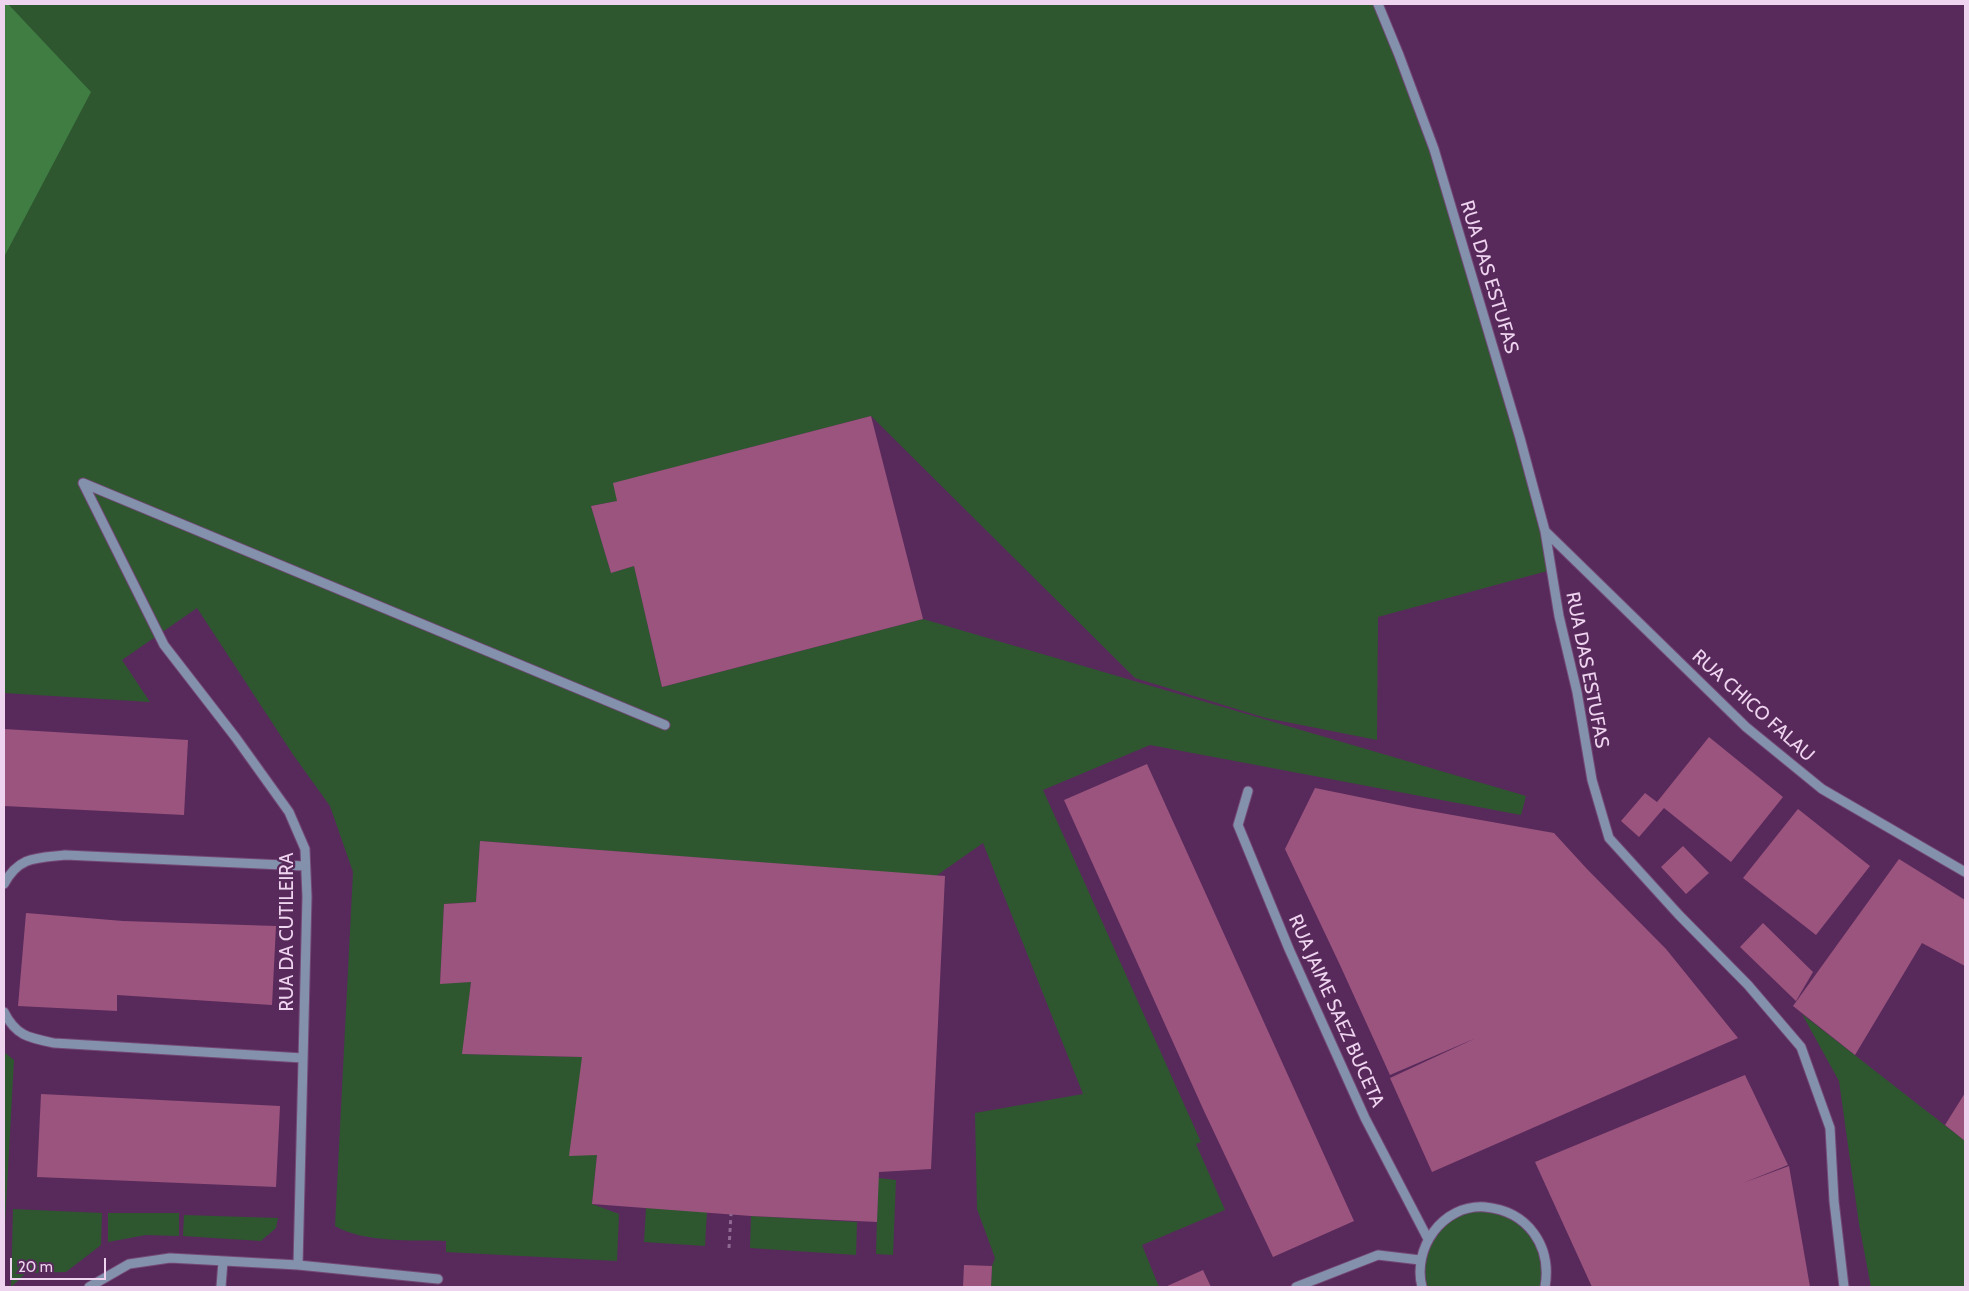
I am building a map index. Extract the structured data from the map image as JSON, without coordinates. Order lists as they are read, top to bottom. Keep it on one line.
{"streets":{"street":["RUA DAS ESTUFAS","RUA CHICO FALAU","RUA DA CUTILEIRA","RUA JAIME SAEZ BUCETA"]},"crossings":[["RUA DAS ESTUFAS","RUA CHICO FALAU"]],"scale_bar":"20 m"}
